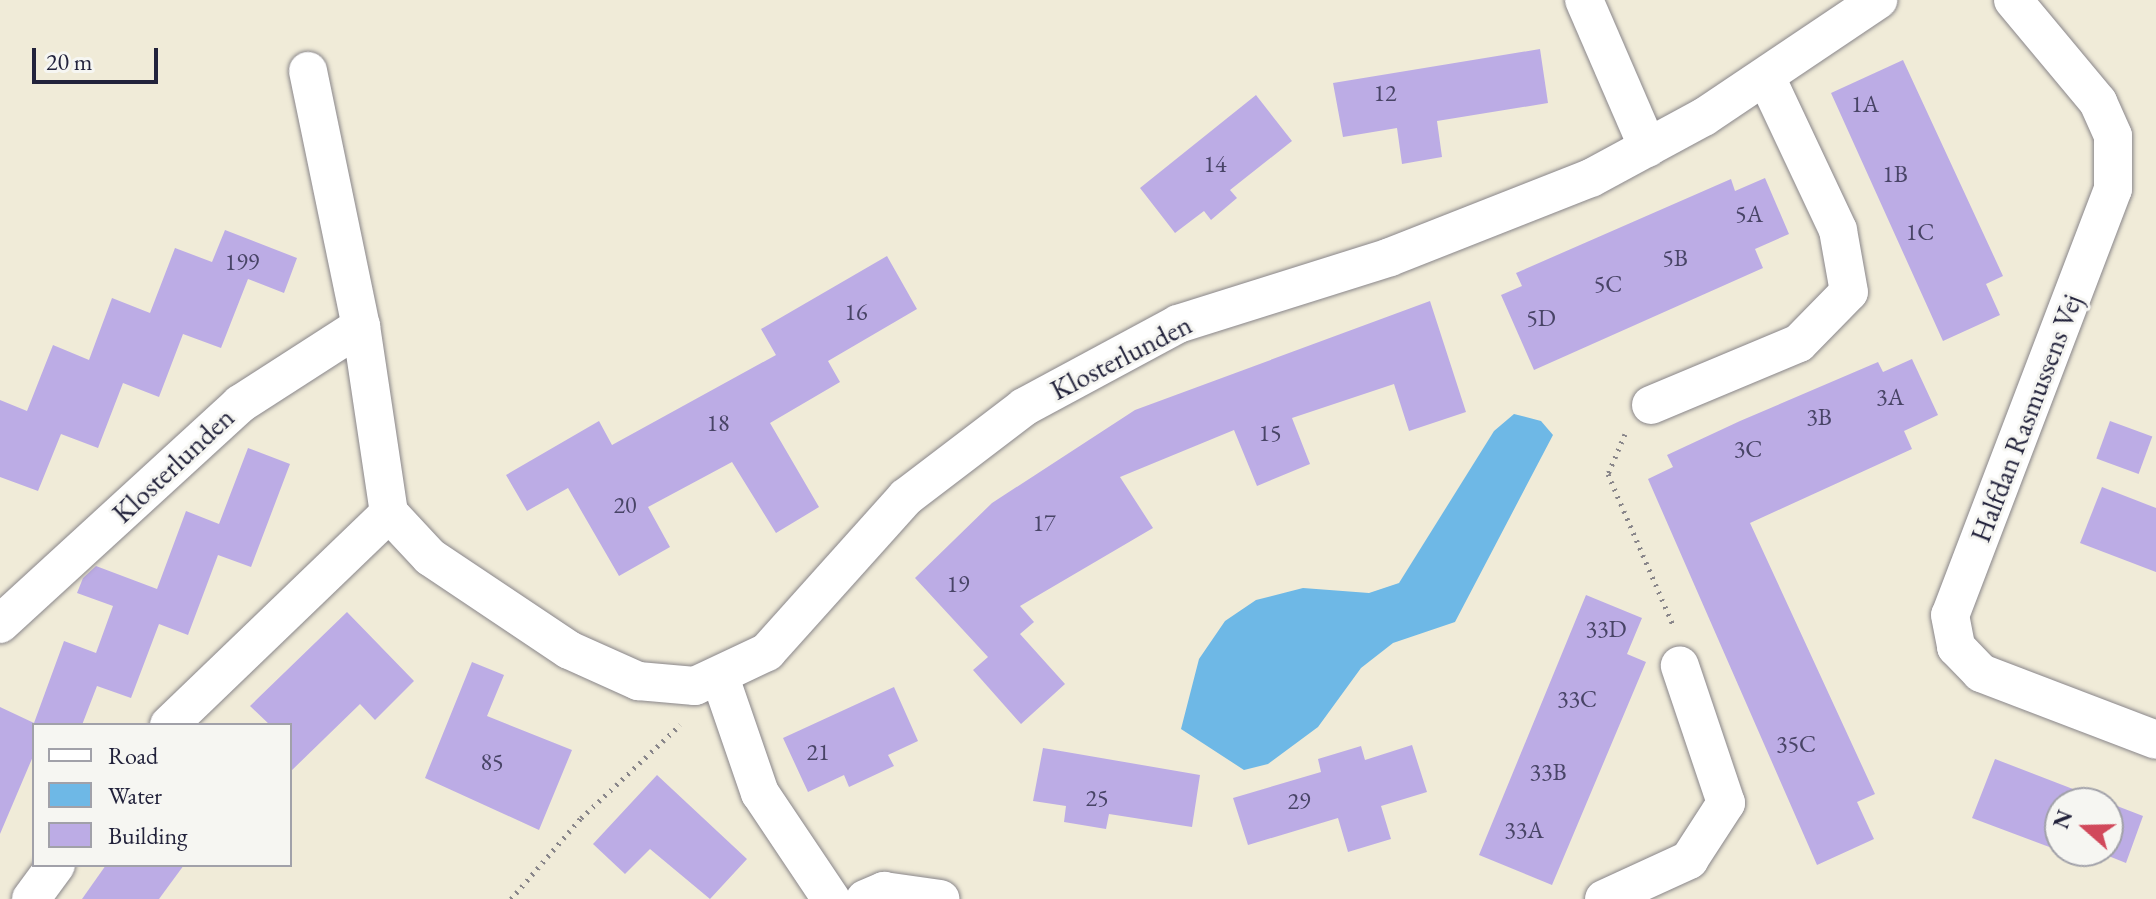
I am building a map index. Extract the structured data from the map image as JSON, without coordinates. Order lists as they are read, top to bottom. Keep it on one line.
{"streets":{"street":["Klosterlunden","Halfdan Rasmussens Vej"]},"house_numbers":["12","1A","14","1B","5A","1C","5B","199","5C","16","5D","3A","3B","18","15","3C","20","17","19","33D","33C","35C","21","85","33B","25","29","33A"],"legend":["Road","Water","Building"],"scale_bar":"20 m","north":"left"}
